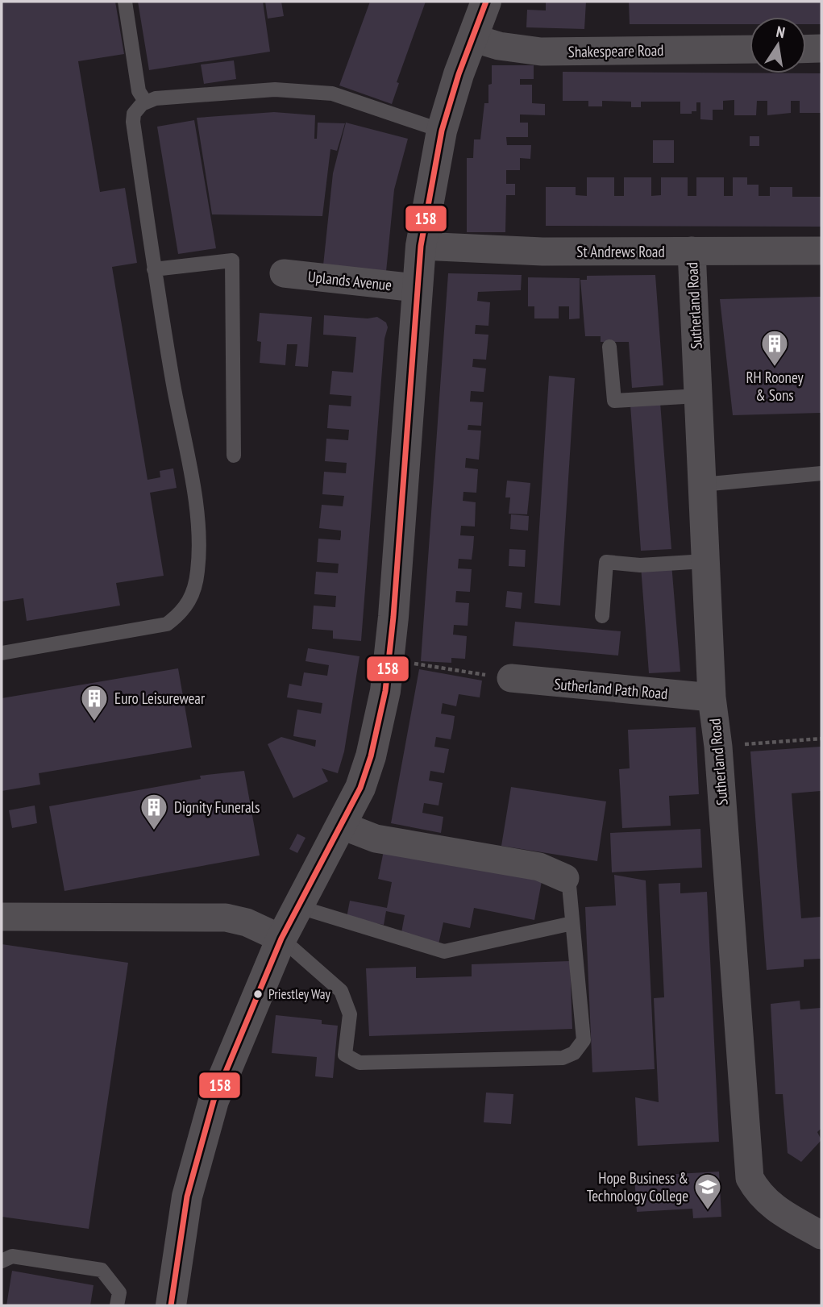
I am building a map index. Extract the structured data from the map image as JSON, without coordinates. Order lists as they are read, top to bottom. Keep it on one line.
{"streets":{"street":["Shakespeare Road","St Andrews Road","Uplands Avenue","Sutherland Road","Sutherland Path Road"]},"crossings":[["St Andrews Road","Sutherland Road"],["Sutherland Road","Sutherland Path Road"]],"places":{"building":["RH Rooney & Sons","Euro Leisurewear","Dignity Funerals"],"other":["Priestley Way"],"school or university":["Hope Business & Technology College"]},"lines":["transit line 158"],"north":"top"}
